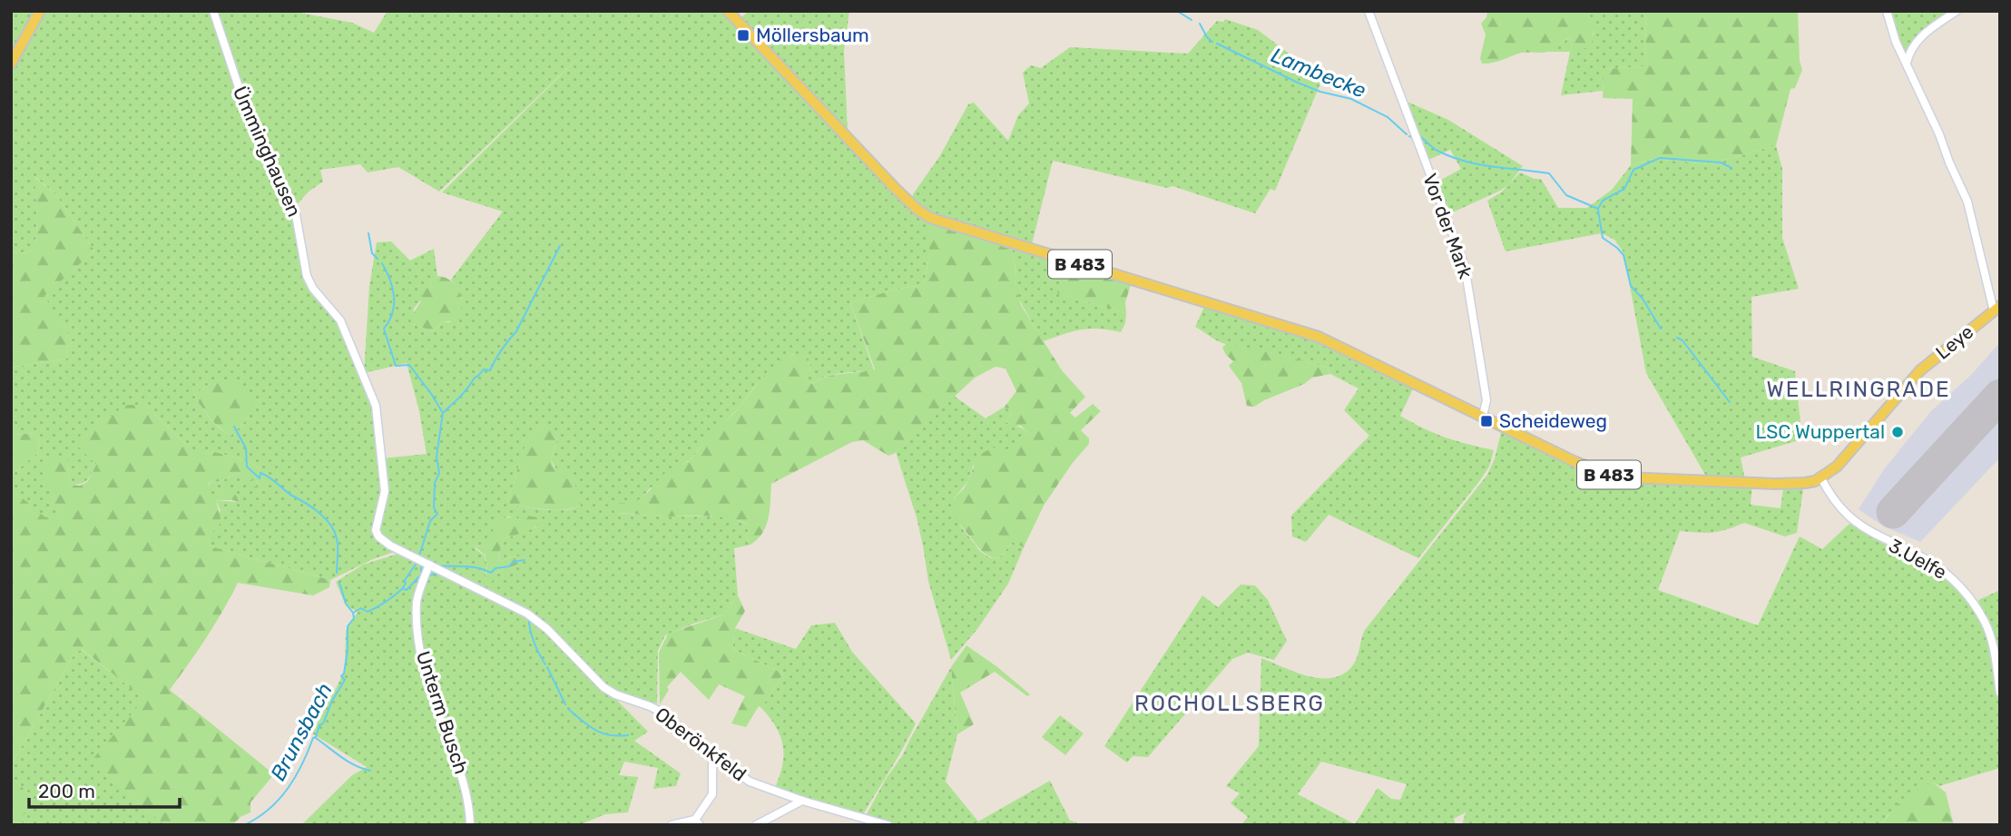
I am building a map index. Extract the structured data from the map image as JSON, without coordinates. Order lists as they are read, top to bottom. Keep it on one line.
{"streets":{"main road":["B 483","Leye"],"street":["Ümminghausen","Vor der Mark","3.Uelfe","Unterm Busch","Oberönkfeld"]},"crossings":[["Ümminghausen","Oberönkfeld"],["Vor der Mark","B 483"],["B 483","Leye"],["B 483","3.Uelfe"],["Leye","3.Uelfe"],["Unterm Busch","Oberönkfeld"]],"districts":["WELLRINGRADE","ROCHOLLSBERG"],"water":["Lambecke","Brunsbach"],"places":{"transit":["Möllersbaum","Scheideweg"],"other":["LSC Wuppertal"]},"scale_bar":"200 m"}
